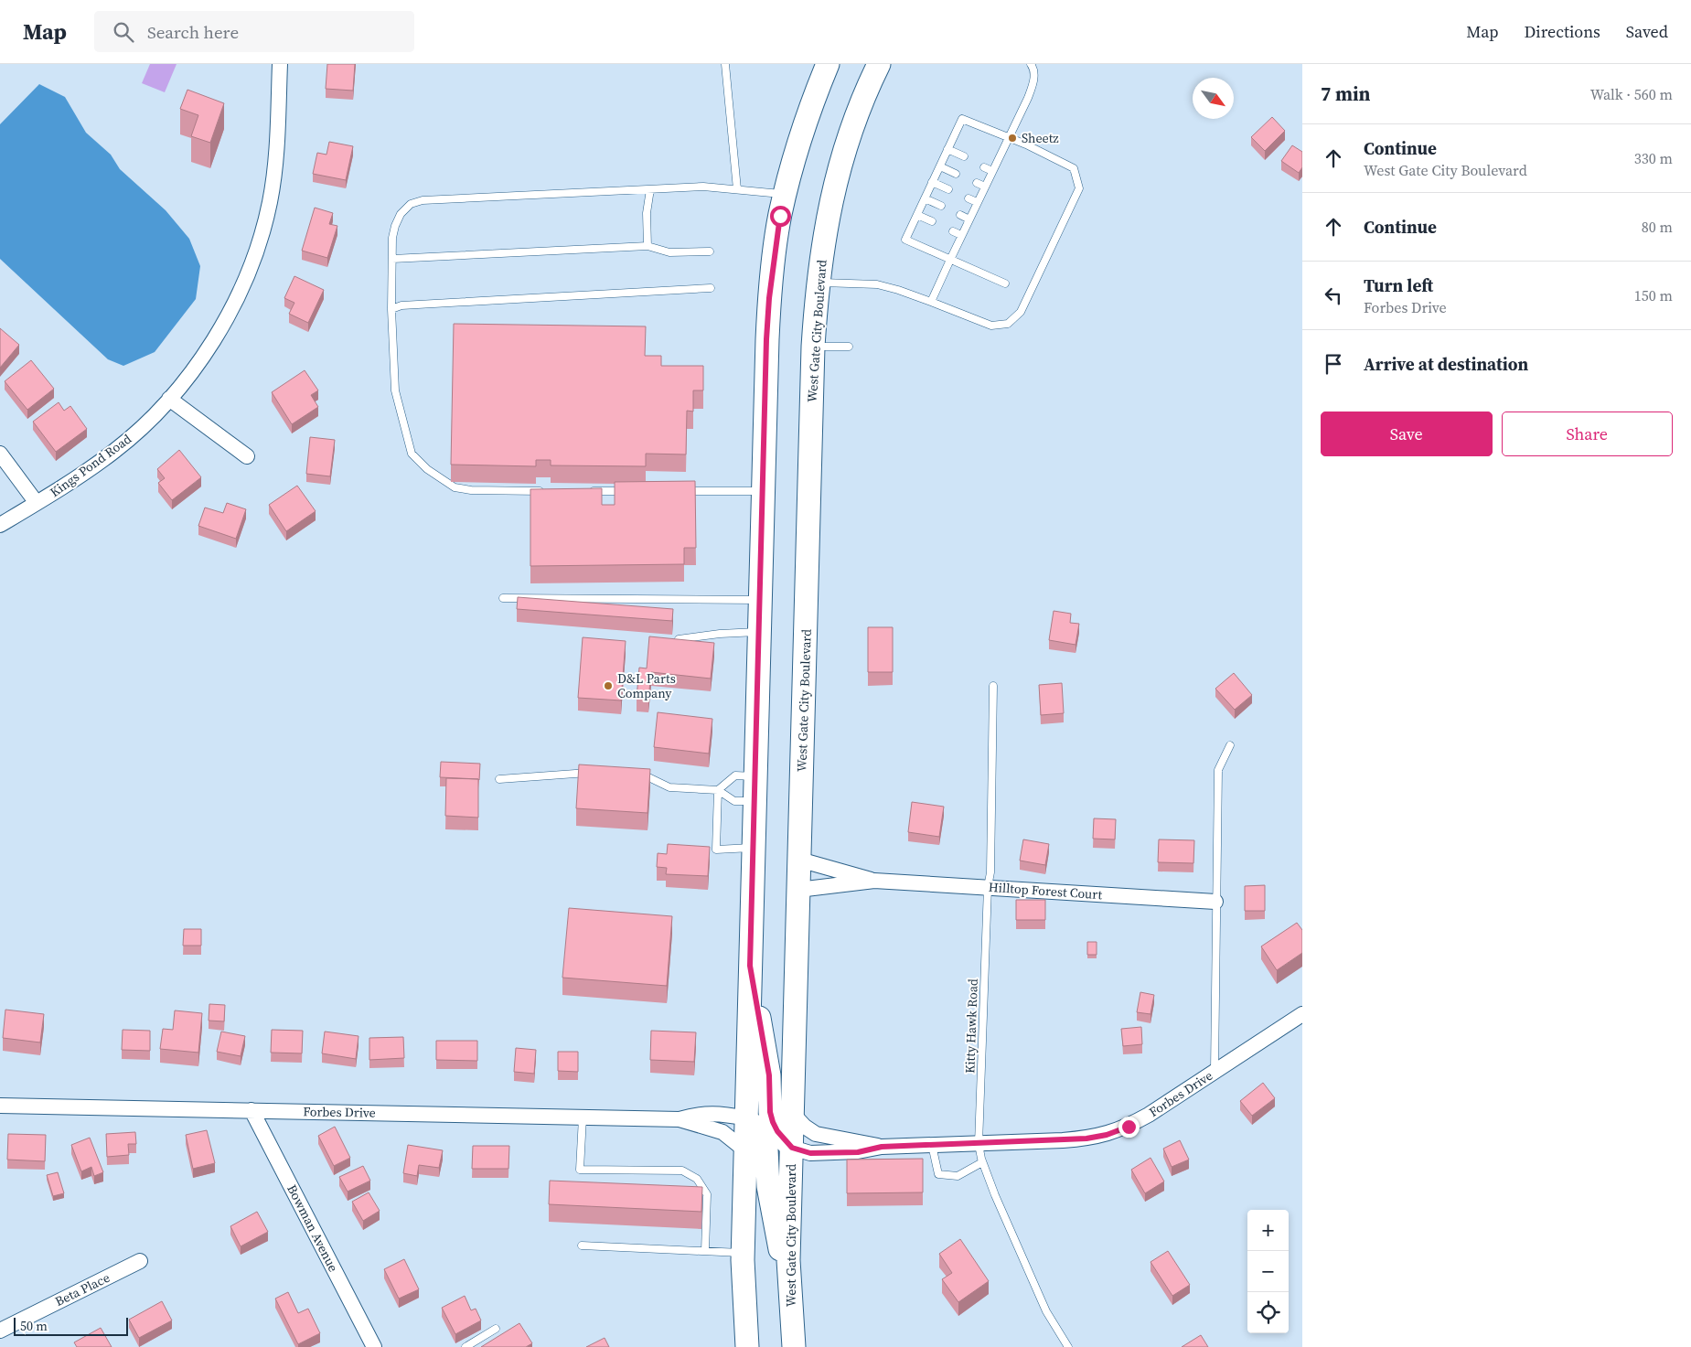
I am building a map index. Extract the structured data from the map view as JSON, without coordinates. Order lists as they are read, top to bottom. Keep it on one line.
{"streets":{"main road":["West Gate City Boulevard"],"street":["Kings Pond Road","Hilltop Forest Court","Forbes Drive","Bowman Avenue","Beta Place"],"lane":["Kitty Hawk Road"]},"crossings":[["West Gate City Boulevard","Hilltop Forest Court"],["West Gate City Boulevard","Forbes Drive"],["Hilltop Forest Court","Kitty Hawk Road"],["Kitty Hawk Road","Forbes Drive"],["Forbes Drive","Bowman Avenue"]],"places":["Sheetz","D&L Parts Company"],"scale_bar":"50 m","north":"bottom right","page":{"header":"Map","search":"Search here","nav":["Map","Directions","Saved"],"heading":["7 min","Walk · 560 m"],"list":[["Continue","West Gate City Boulevard","330 m"],["Continue","80 m"],["Turn left","Forbes Drive","150 m"],"Arrive at destination"],"buttons":["Save","Share"],"map_buttons":["+","−"],"scale":"50 m"}}
